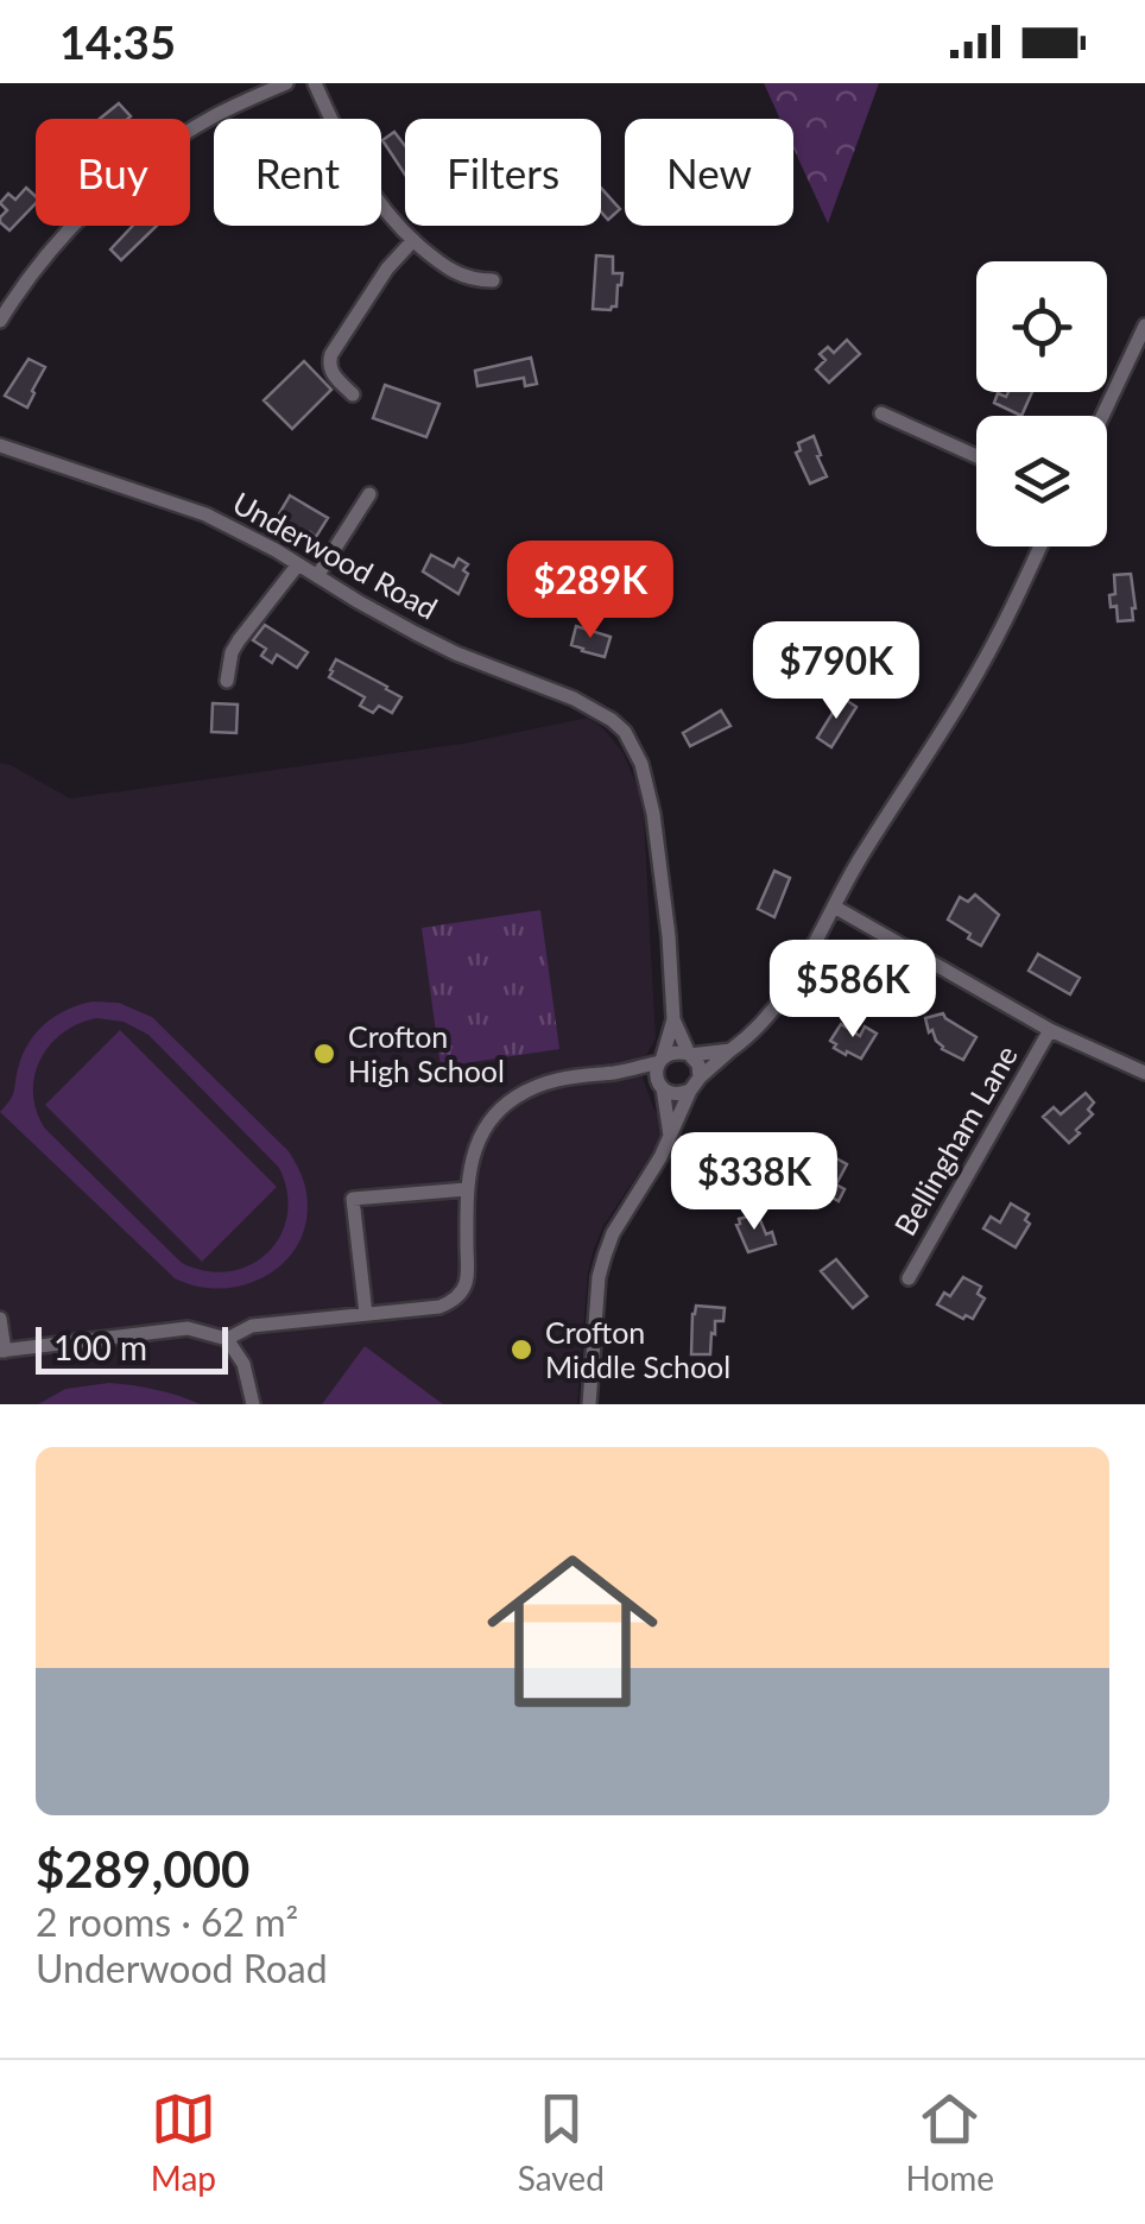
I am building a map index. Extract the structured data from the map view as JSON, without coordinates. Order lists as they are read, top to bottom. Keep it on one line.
{"streets":{"street":["Underwood Road","Bellingham Lane"]},"places":["Crofton High School","Crofton Middle School"],"scale_bar":"100 m","page":{"status":"14:35","chip":["Buy","Rent","Filters","New"],"price":["$289K","$790K","$586K","$338K"],"scale":"100 m","list":[{"name":"$289,000","note":"2 rooms · 62 m² · Underwood Road"}],"tabs":["Map","Saved","Home"]}}
